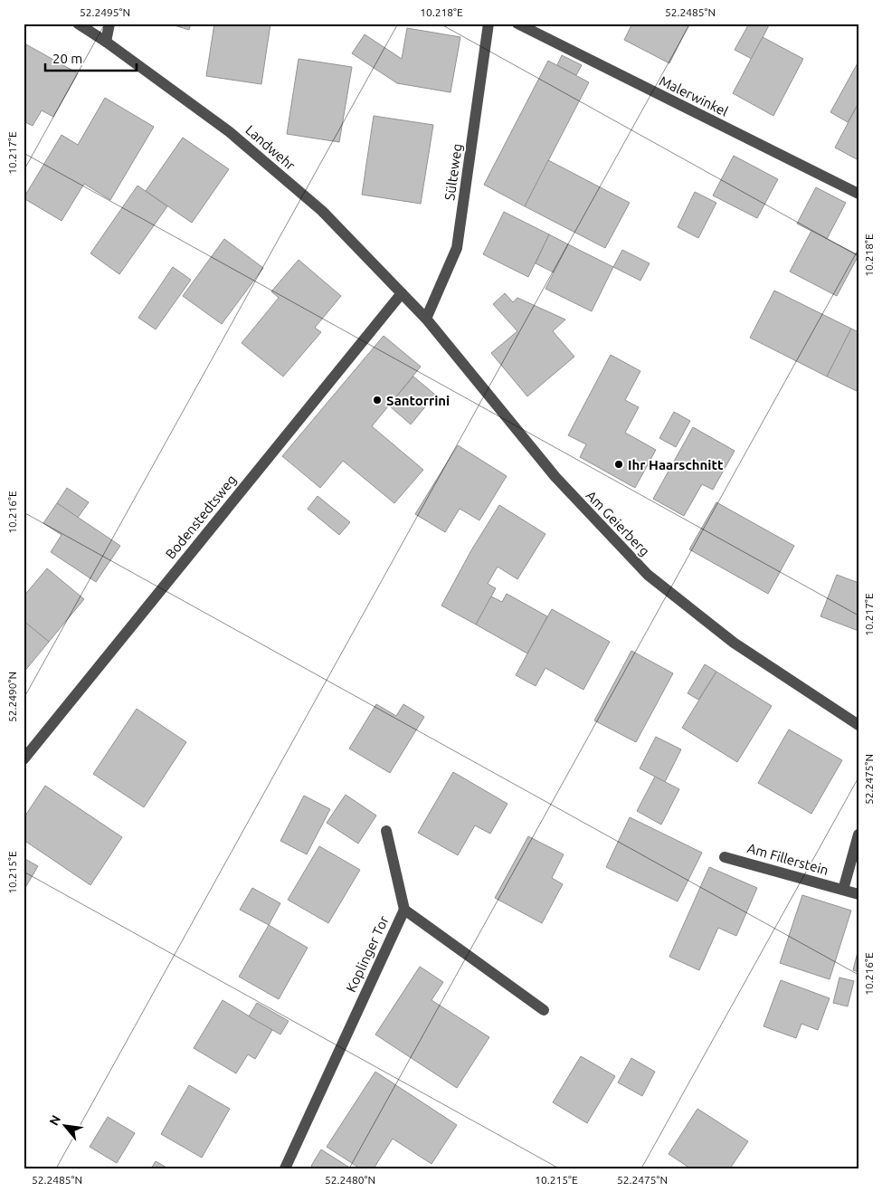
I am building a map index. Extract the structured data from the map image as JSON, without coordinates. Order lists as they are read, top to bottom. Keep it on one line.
{"streets":{"street":["Malerwinkel","Landwehr","Sülteweg","Bodenstedtsweg","Am Geierberg","Am Fillerstein","Koplinger Tor"]},"crossings":[["Landwehr","Bodenstedtsweg"],["Landwehr","Am Geierberg"],["Sülteweg","Am Geierberg"],["Bodenstedtsweg","Am Geierberg"]],"places":["Santorrini","Ihr Haarschnitt"],"scale_bar":"20 m","north":"top left","coordinates":["52.2495°N","10.218°E","52.2485°N","10.217°E","10.216°E","52.2490°N","52.2475°N","10.215°E","52.2480°N"]}
